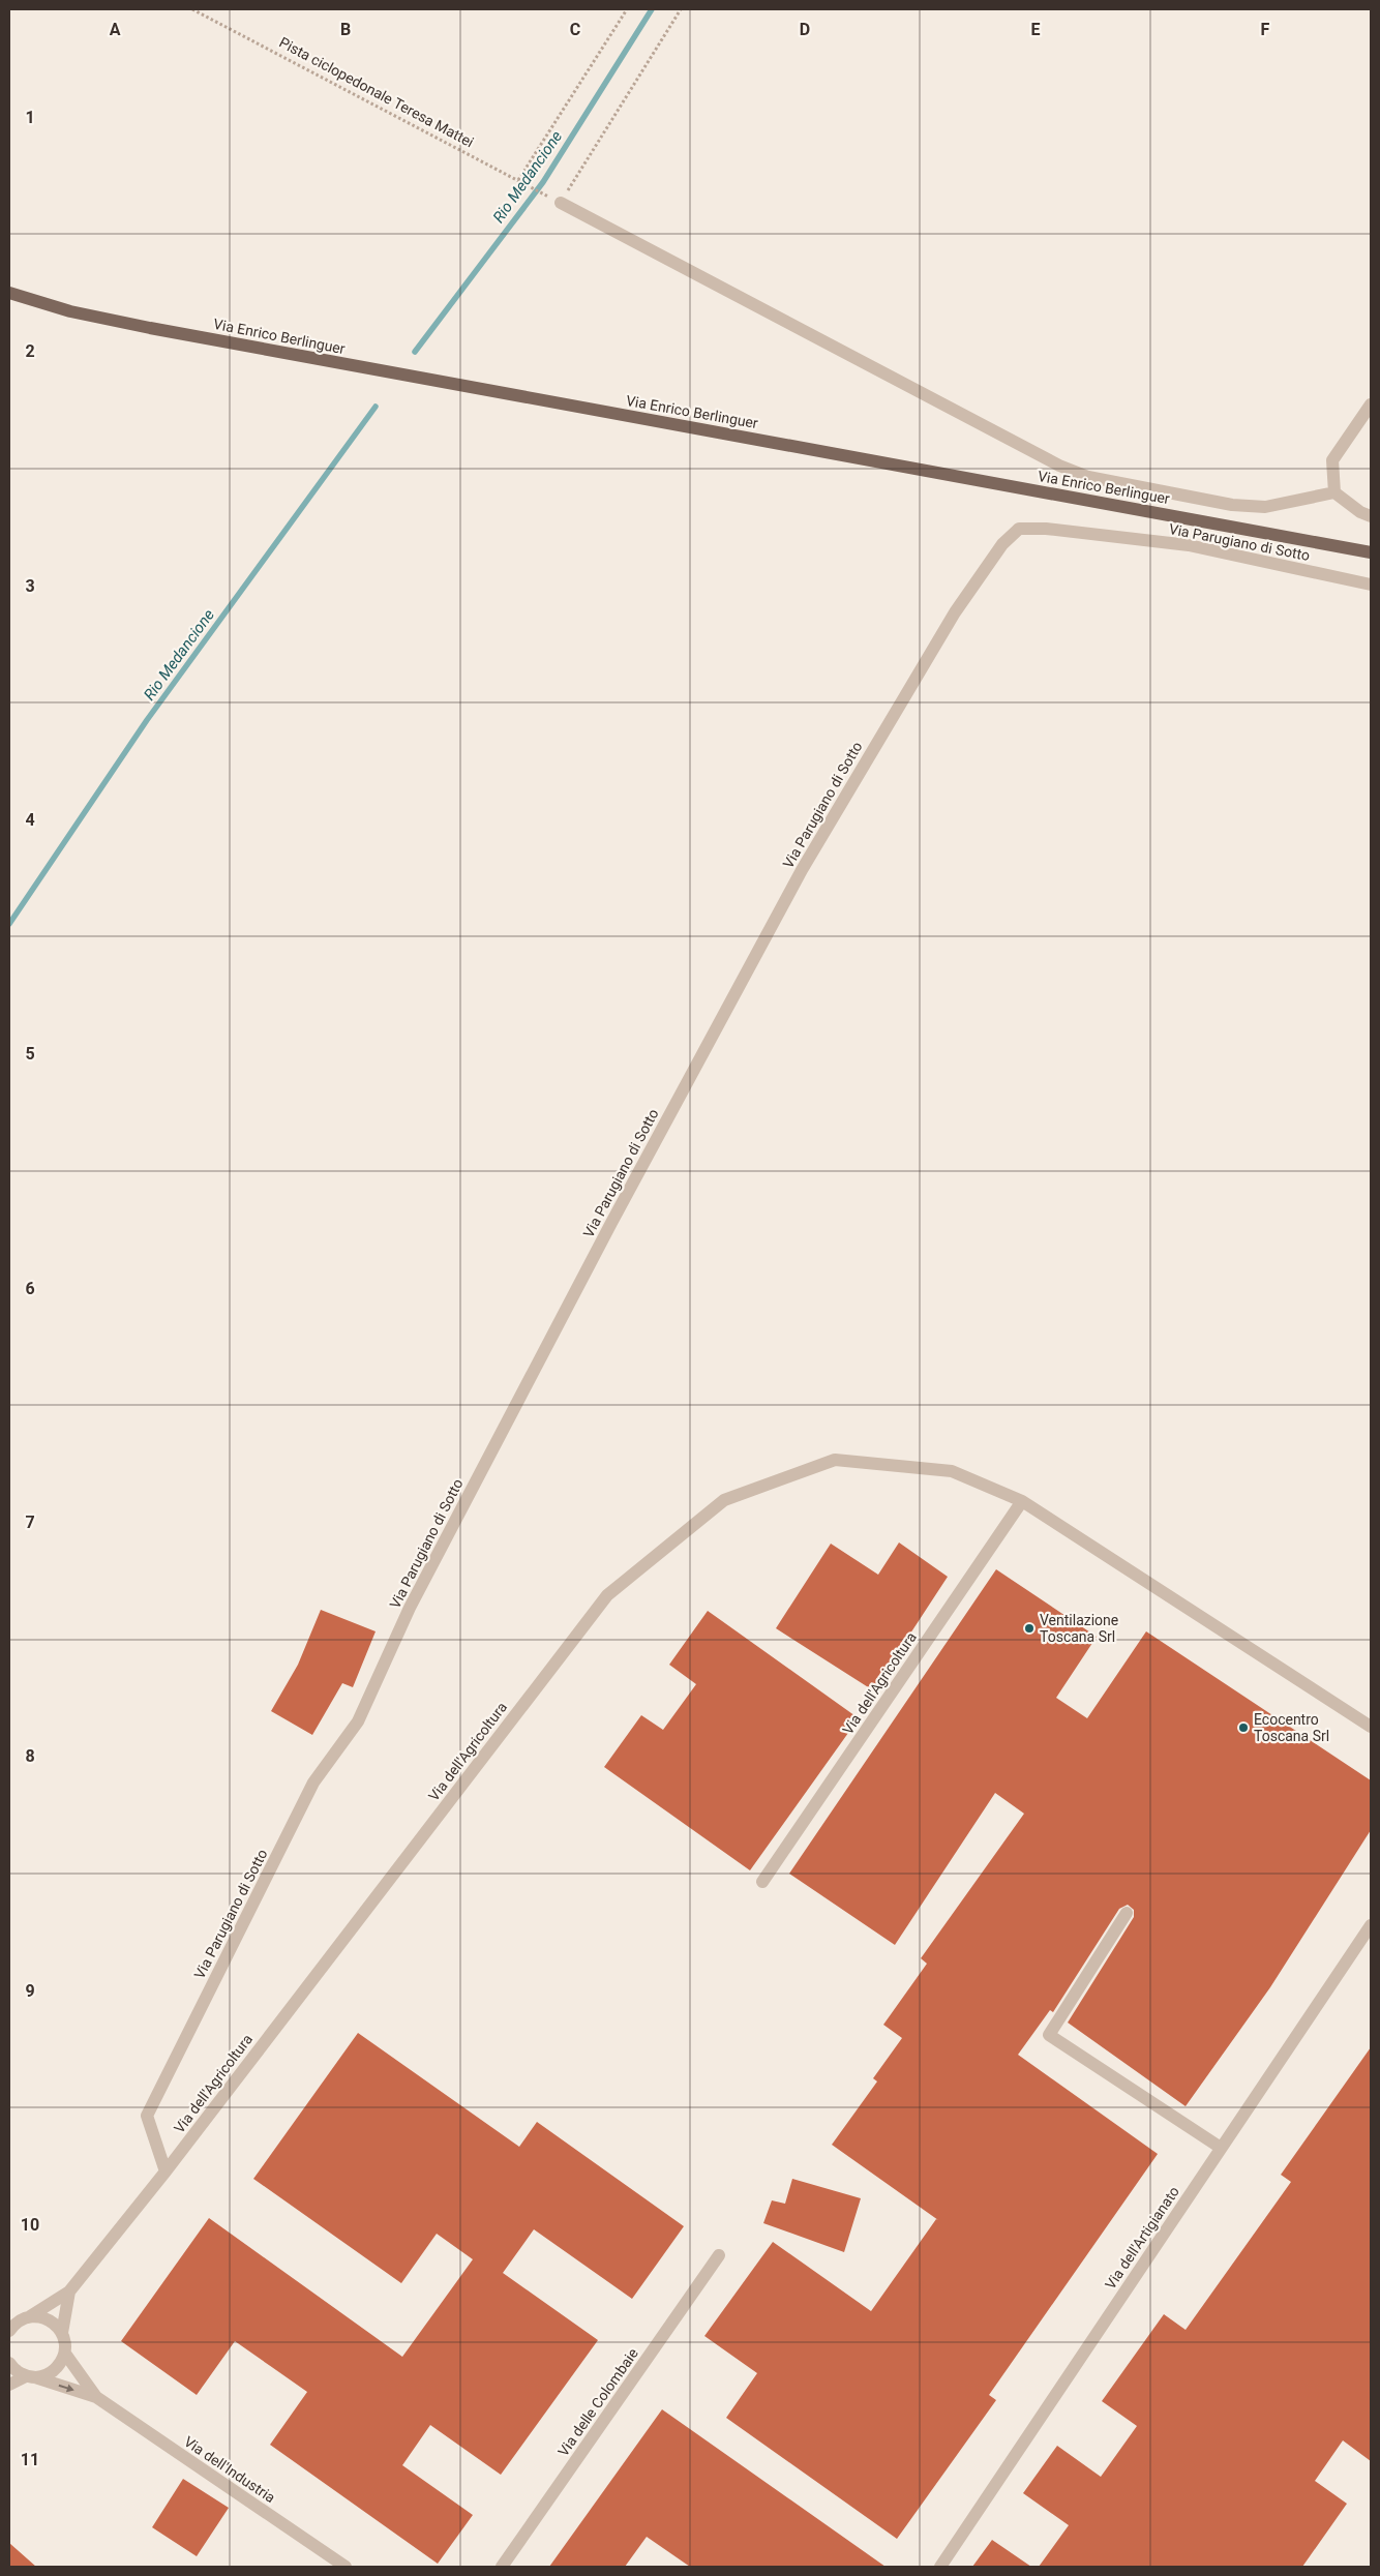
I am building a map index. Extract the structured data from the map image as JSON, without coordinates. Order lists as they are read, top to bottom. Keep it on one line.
{"streets":{"main road":["Via Enrico Berlinguer"],"street":["Via Parugiano di Sotto","Via dell'Agricoltura","Via dell'Artigianato","Via delle Colombaie","Via dell'Industria"],"path":["Pista ciclopedonale Teresa Mattei"]},"crossings":[["Via Parugiano di Sotto","Via dell'Agricoltura"]],"water":["Rio Medancione"],"places":["Ventilazione Toscana Srl","Ecocentro Toscana Srl"],"grid":{"columns":["A","B","C","D","E","F"],"rows":["1","2","3","4","5","6","7","8","9","10","11"]}}
